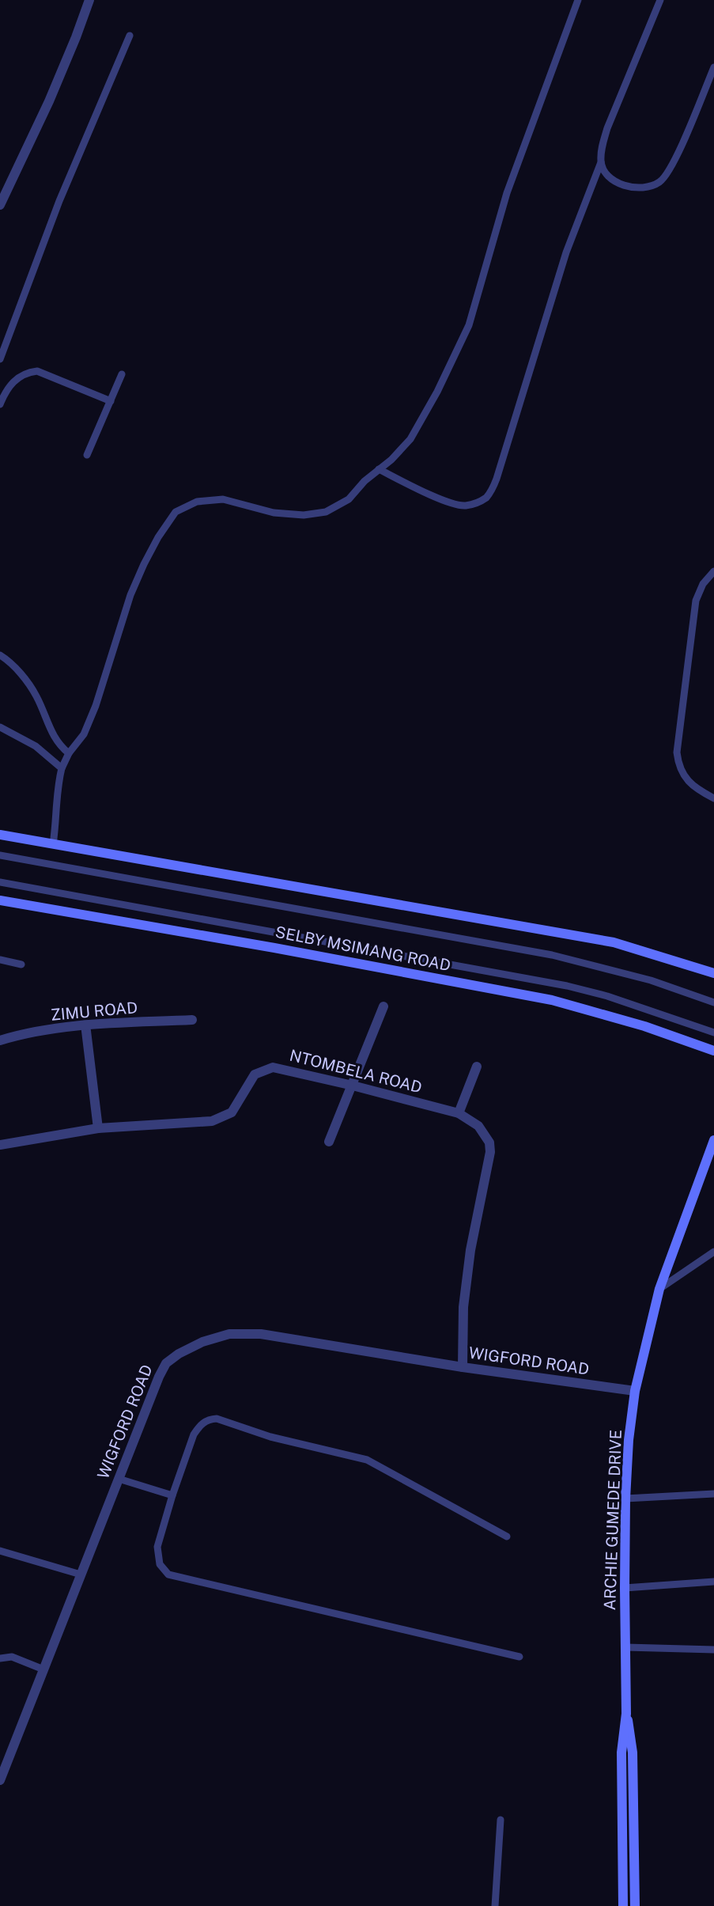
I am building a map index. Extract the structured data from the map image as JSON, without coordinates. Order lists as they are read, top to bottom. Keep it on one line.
{"streets":{"main road":["SELBY MSIMANG ROAD","ARCHIE GUMEDE DRIVE"],"street":["ZIMU ROAD","NTOMBELA ROAD","WIGFORD ROAD"]},"crossings":[["NTOMBELA ROAD","WIGFORD ROAD"],["WIGFORD ROAD","ARCHIE GUMEDE DRIVE"]]}
